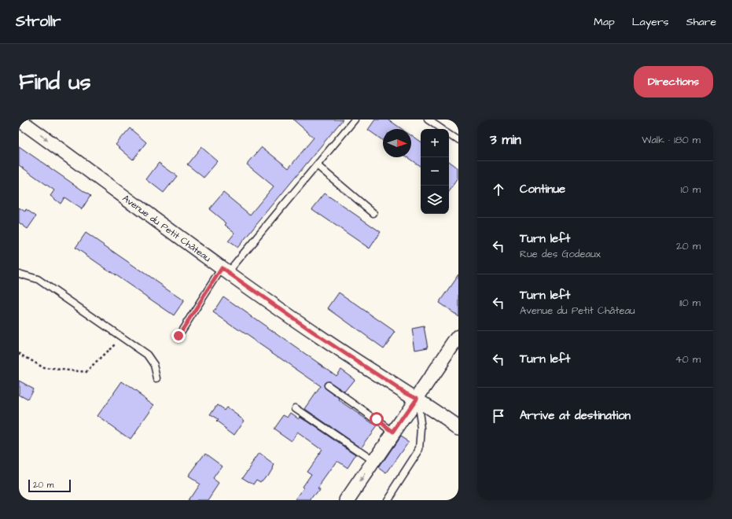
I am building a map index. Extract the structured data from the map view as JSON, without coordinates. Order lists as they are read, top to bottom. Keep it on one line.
{"streets":{"street":["Avenue du Petit Château"]},"one_way":["Avenue du Petit Château"],"scale_bar":"20 m","north":"right","page":{"header":"Strollr","nav":["Map","Layers","Share"],"buttons":"Directions","title":"Find us","heading":["3 min","Walk · 180 m"],"map_buttons":["+","−"],"list":[["Continue","10 m"],["Turn left","Rue des Godeaux","20 m"],["Turn left","Avenue du Petit Château","110 m"],["Turn left","40 m"],"Arrive at destination"],"scale":"20 m"}}
